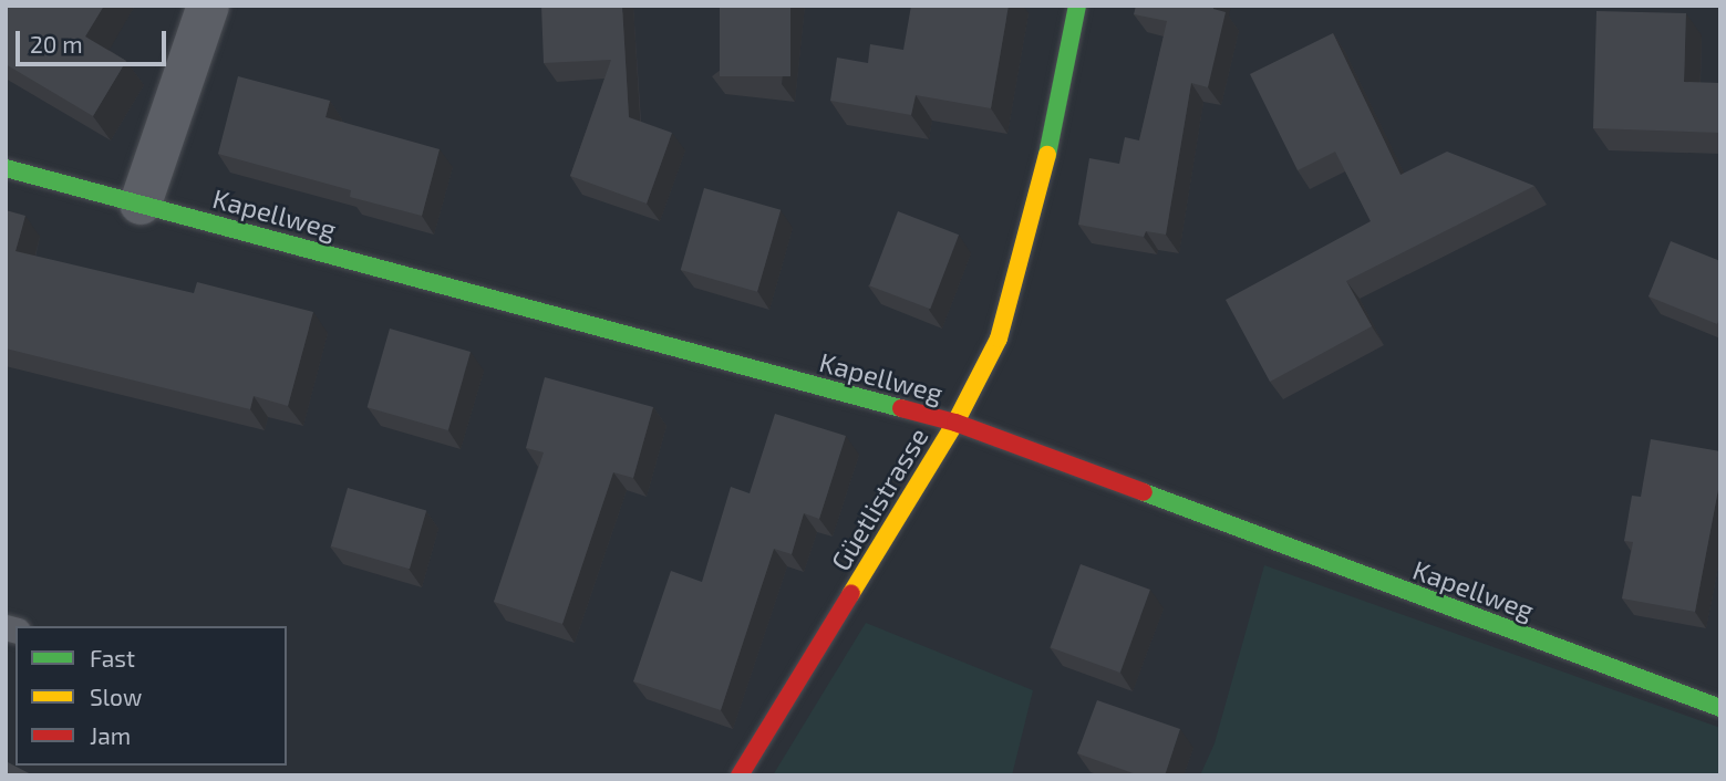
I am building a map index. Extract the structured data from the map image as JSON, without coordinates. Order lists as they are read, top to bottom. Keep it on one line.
{"streets":{"street":["Kapellweg","Güetlistrasse"]},"crossings":[["Kapellweg","Güetlistrasse"]],"legend":["Fast","Slow","Jam"],"scale_bar":"20 m"}
